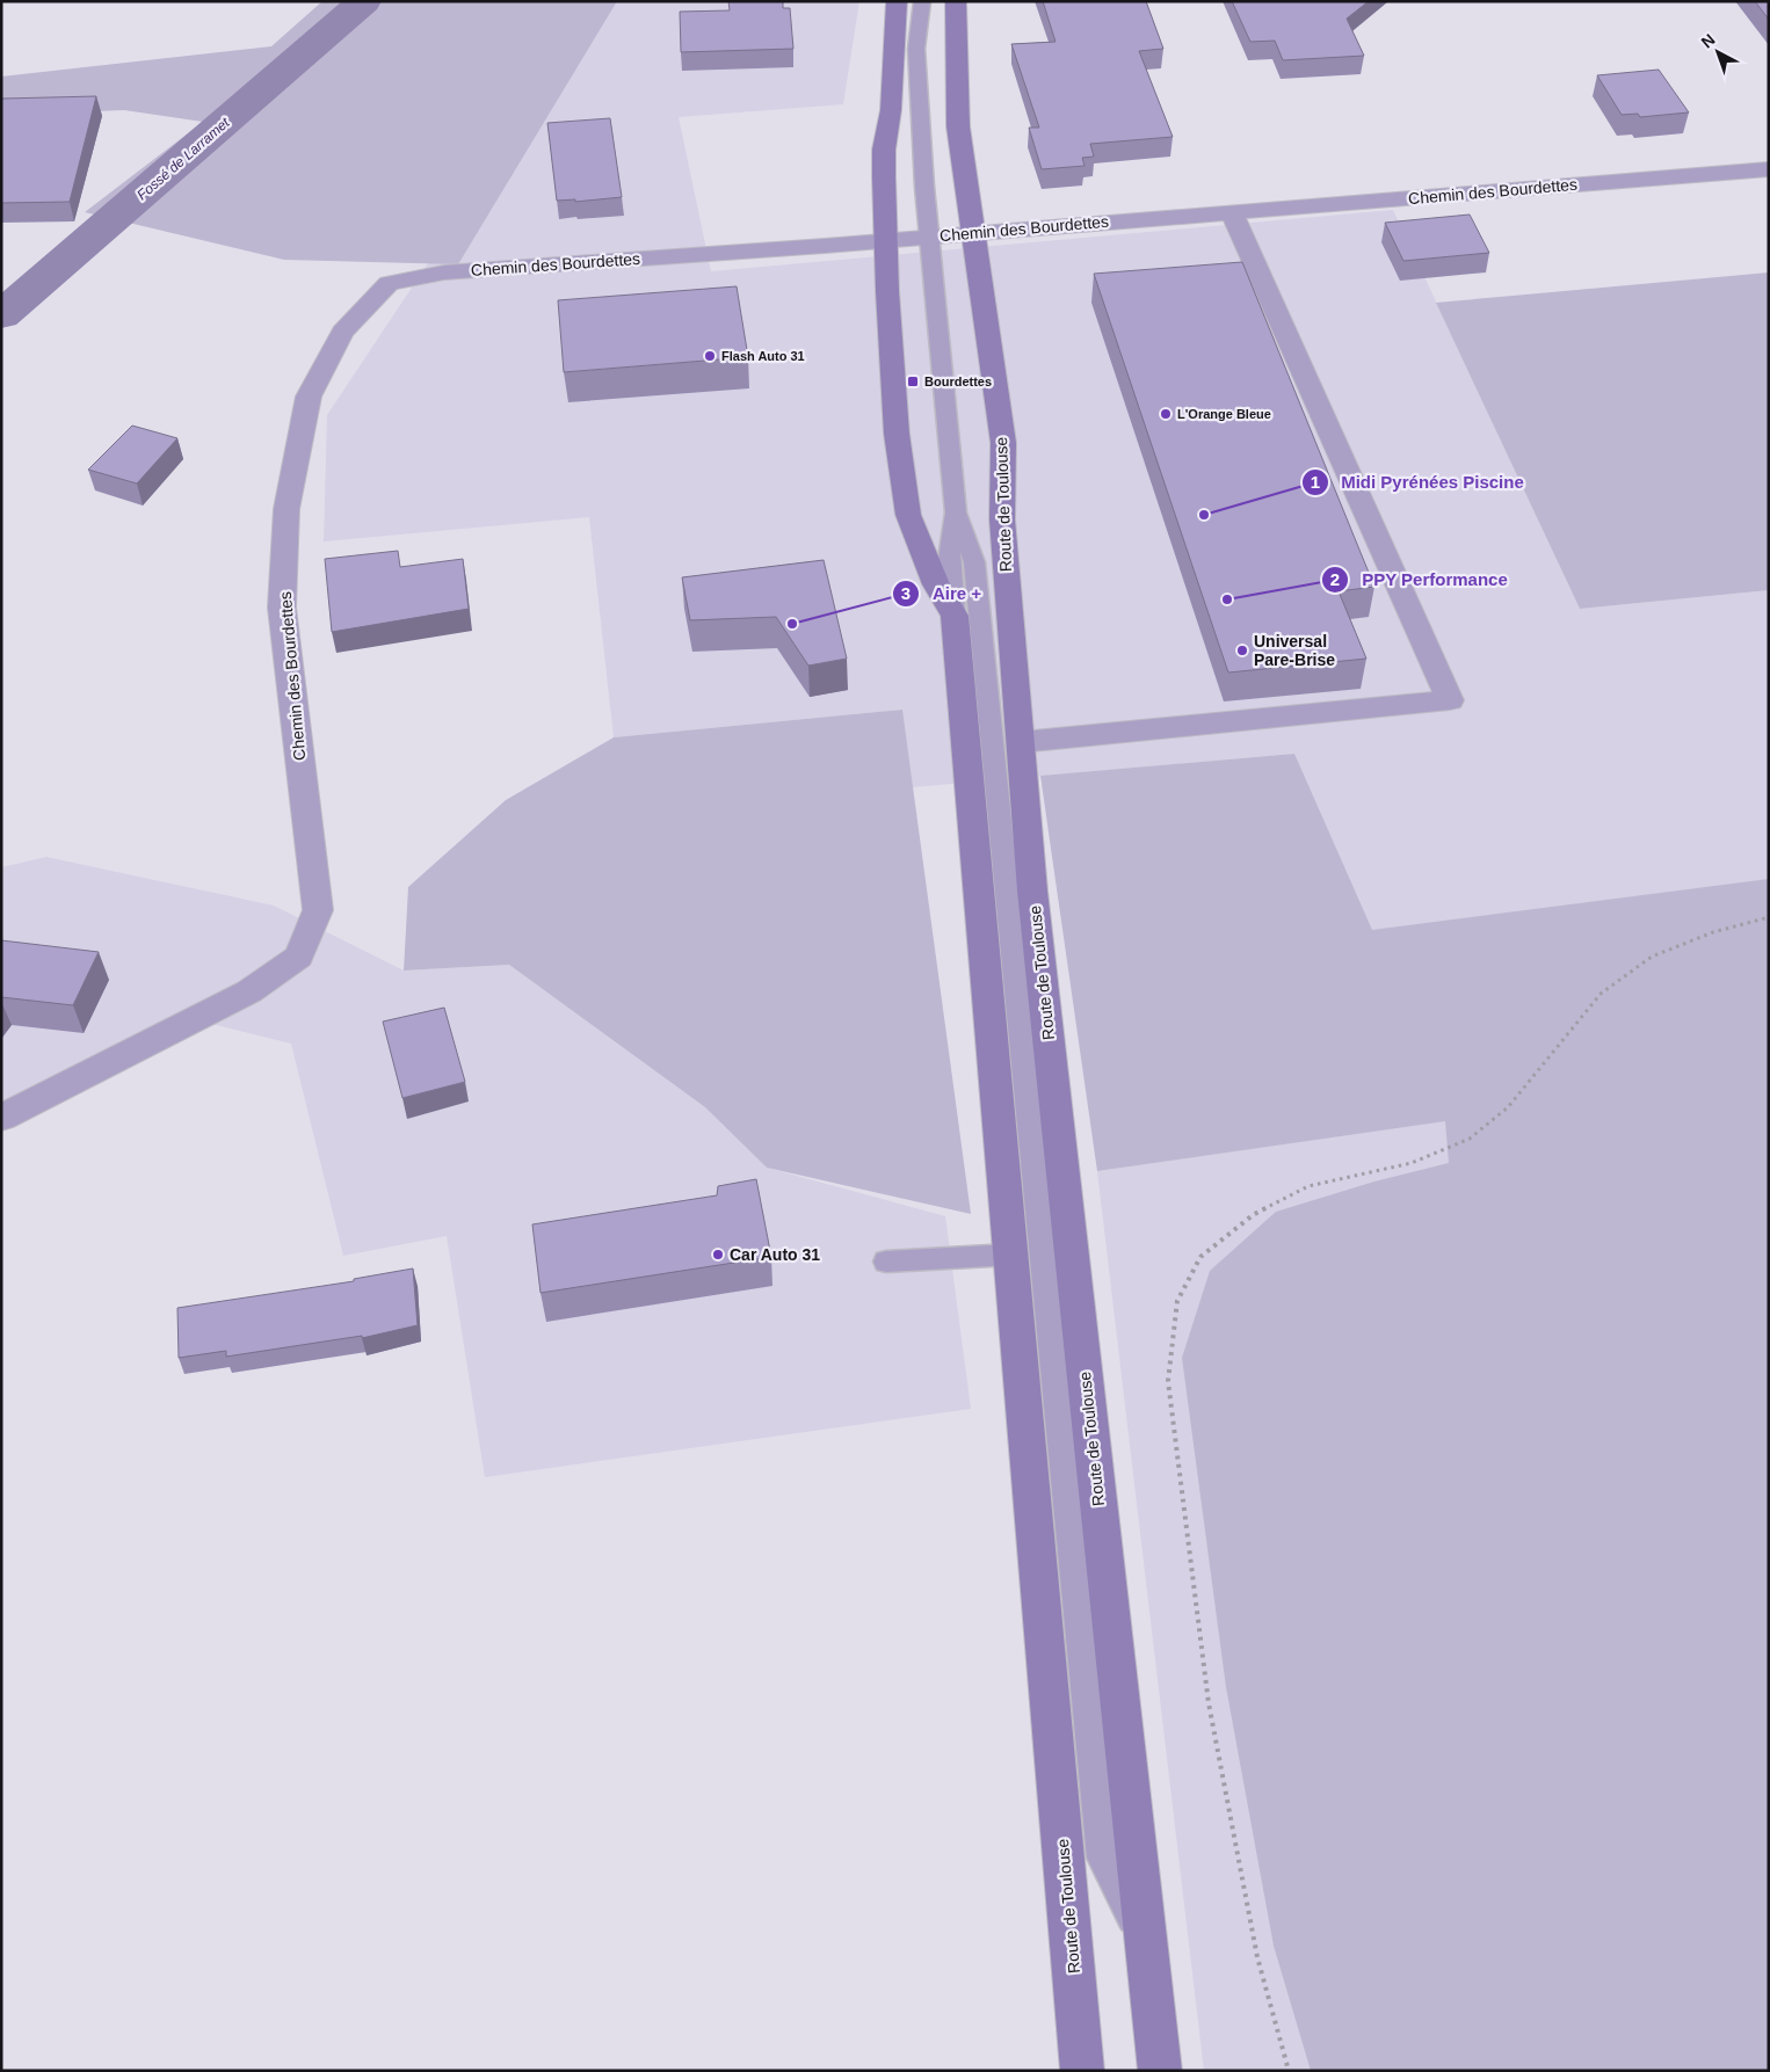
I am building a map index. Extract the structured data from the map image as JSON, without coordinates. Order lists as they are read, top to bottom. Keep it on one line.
{"streets":{"main road":["Route de Toulouse"],"street":["Chemin des Bourdettes"]},"crossings":[["Chemin des Bourdettes","Route de Toulouse"]],"water":["Fossé de Larramet"],"places":{"other":["Flash Auto 31","L'Orange Bleue","Midi Pyrénées Piscine","PPY Performance","Aire +","Universal Pare-Brise","Car Auto 31"],"transit":["Bourdettes"]},"north":"top left"}
